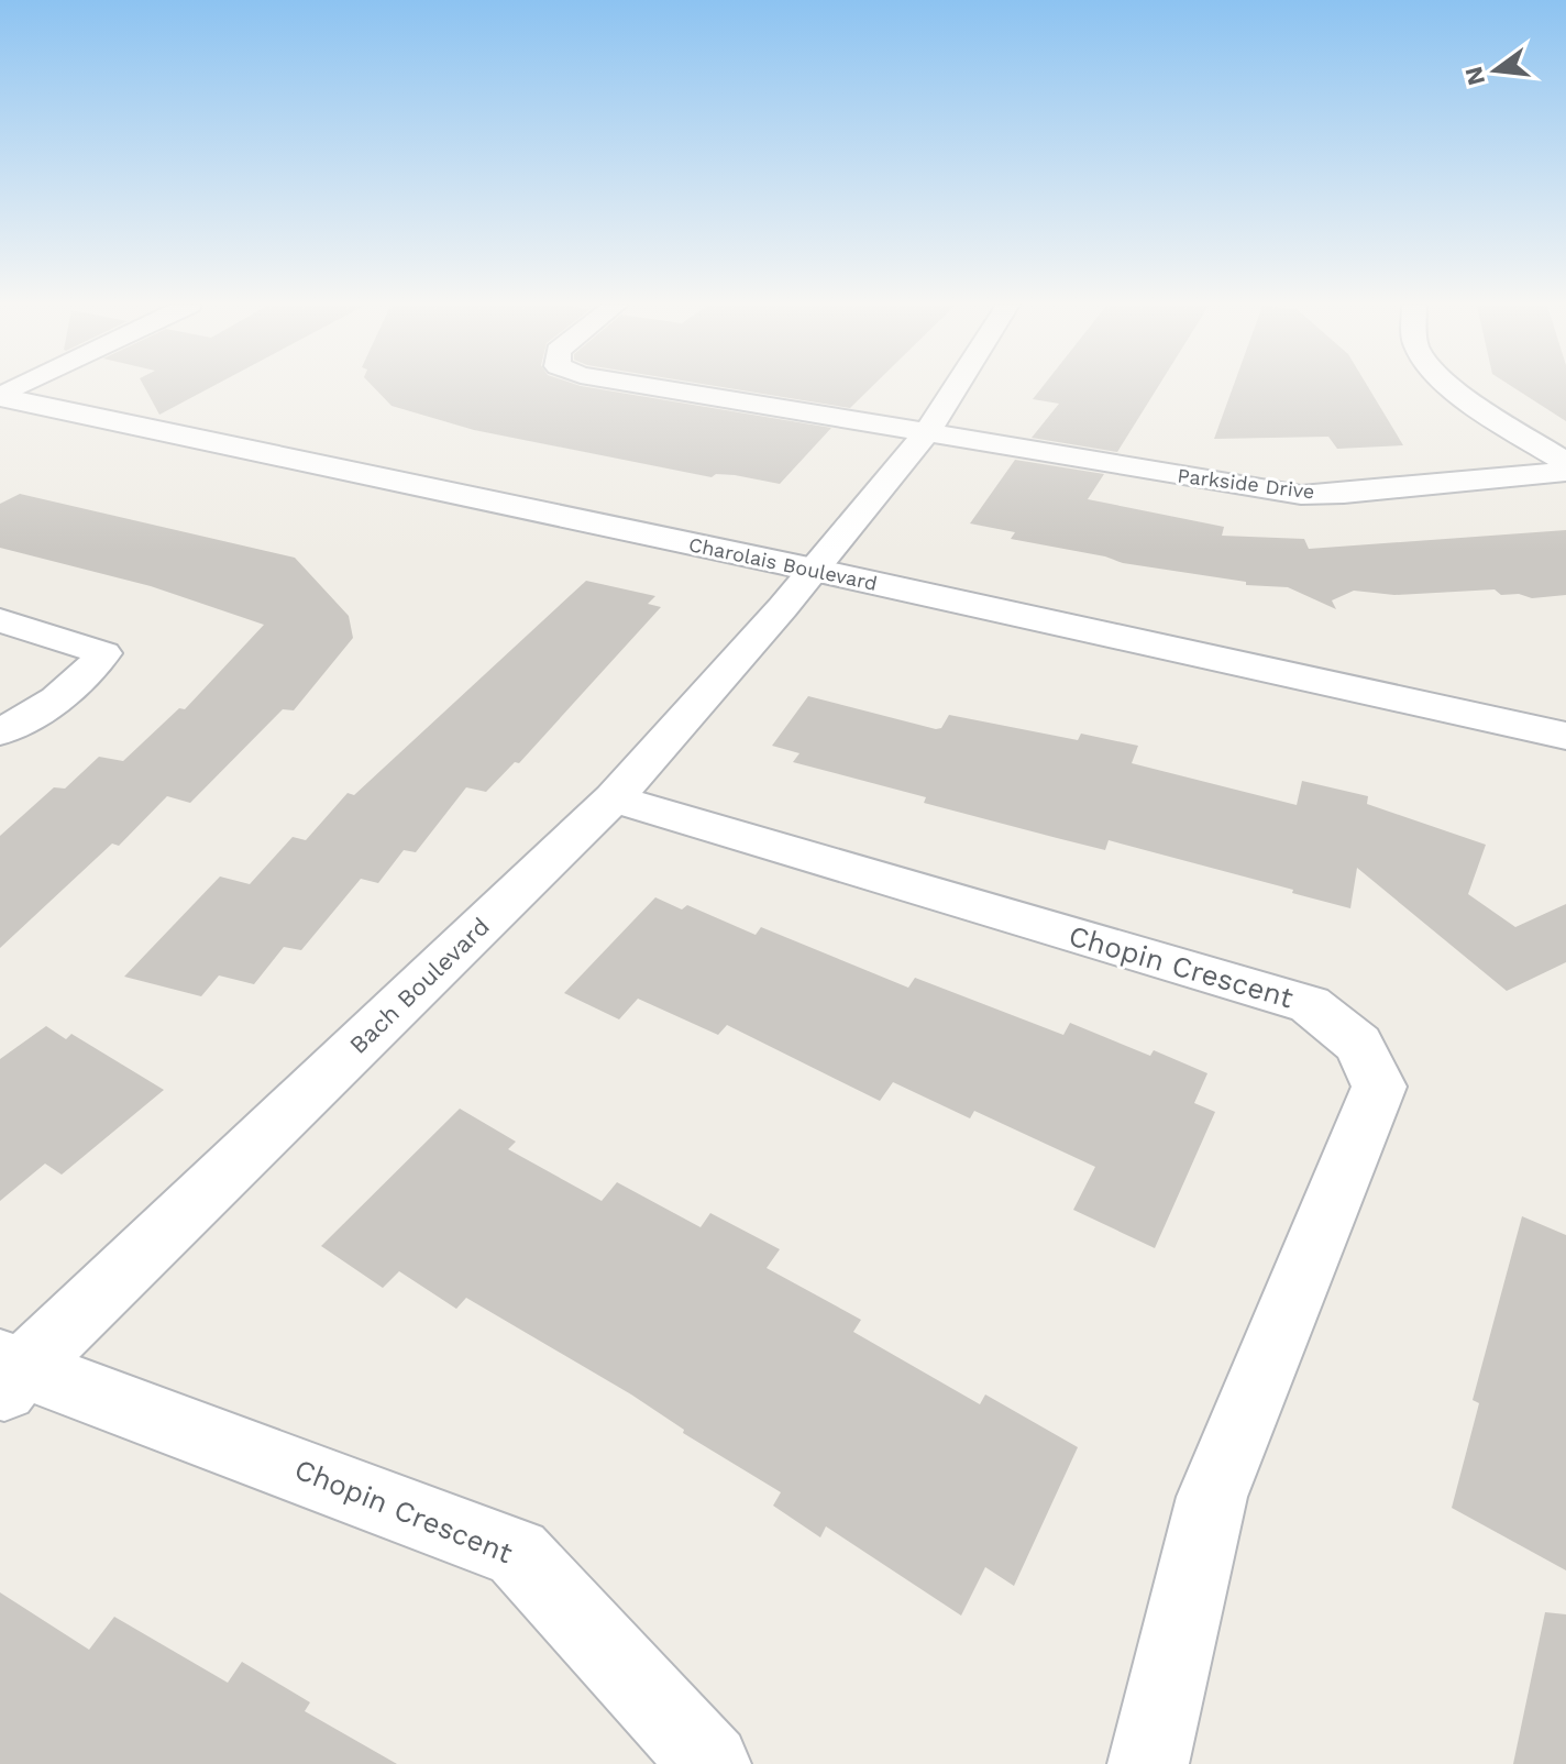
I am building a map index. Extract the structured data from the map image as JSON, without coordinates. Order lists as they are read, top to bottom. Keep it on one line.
{"streets":{"street":["Parkside Drive","Charolais Boulevard","Chopin Crescent","Bach Boulevard"]},"crossings":[["Parkside Drive","Bach Boulevard"],["Charolais Boulevard","Bach Boulevard"],["Chopin Crescent","Bach Boulevard"]],"north":"left"}
